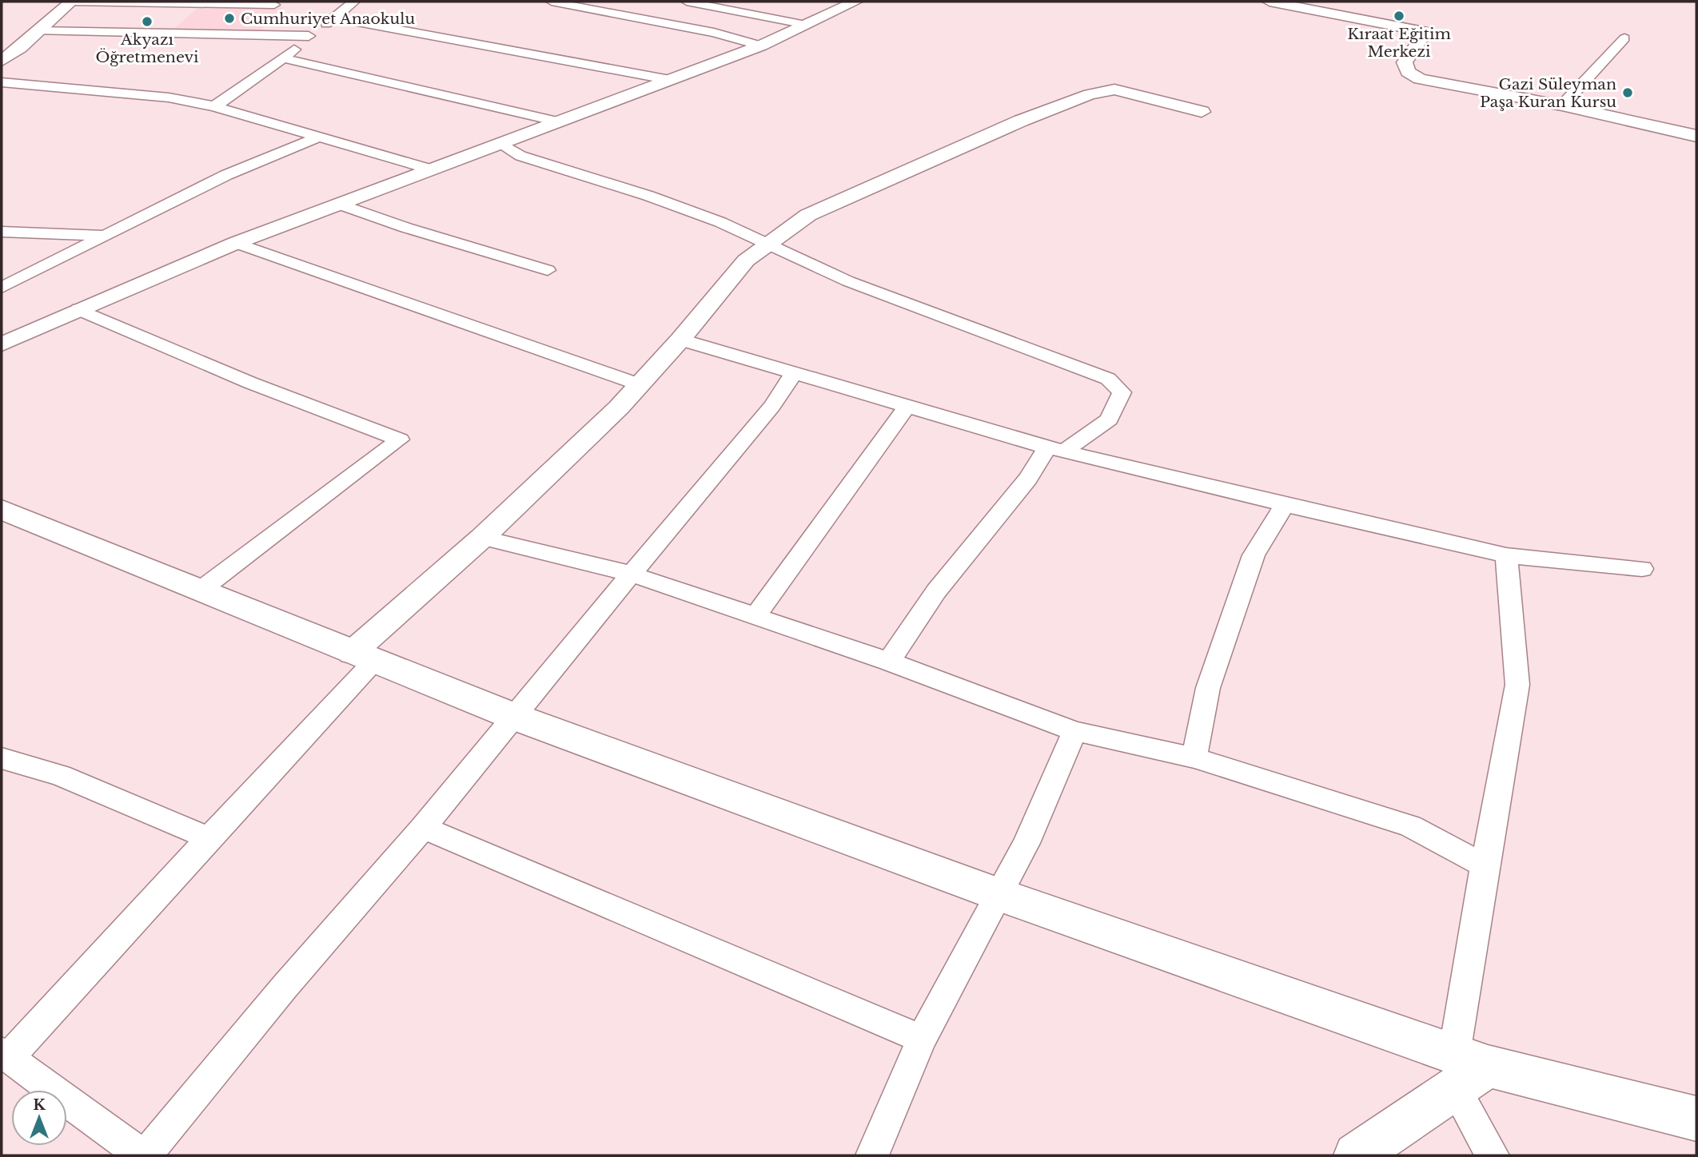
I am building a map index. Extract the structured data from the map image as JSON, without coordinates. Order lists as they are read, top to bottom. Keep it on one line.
{"places":["Kıraat Eğitim Merkezi","Cumhuriyet Anaokulu","Akyazı Öğretmenevi","Gazi Süleyman Paşa Kuran Kursu"],"north":"top"}
